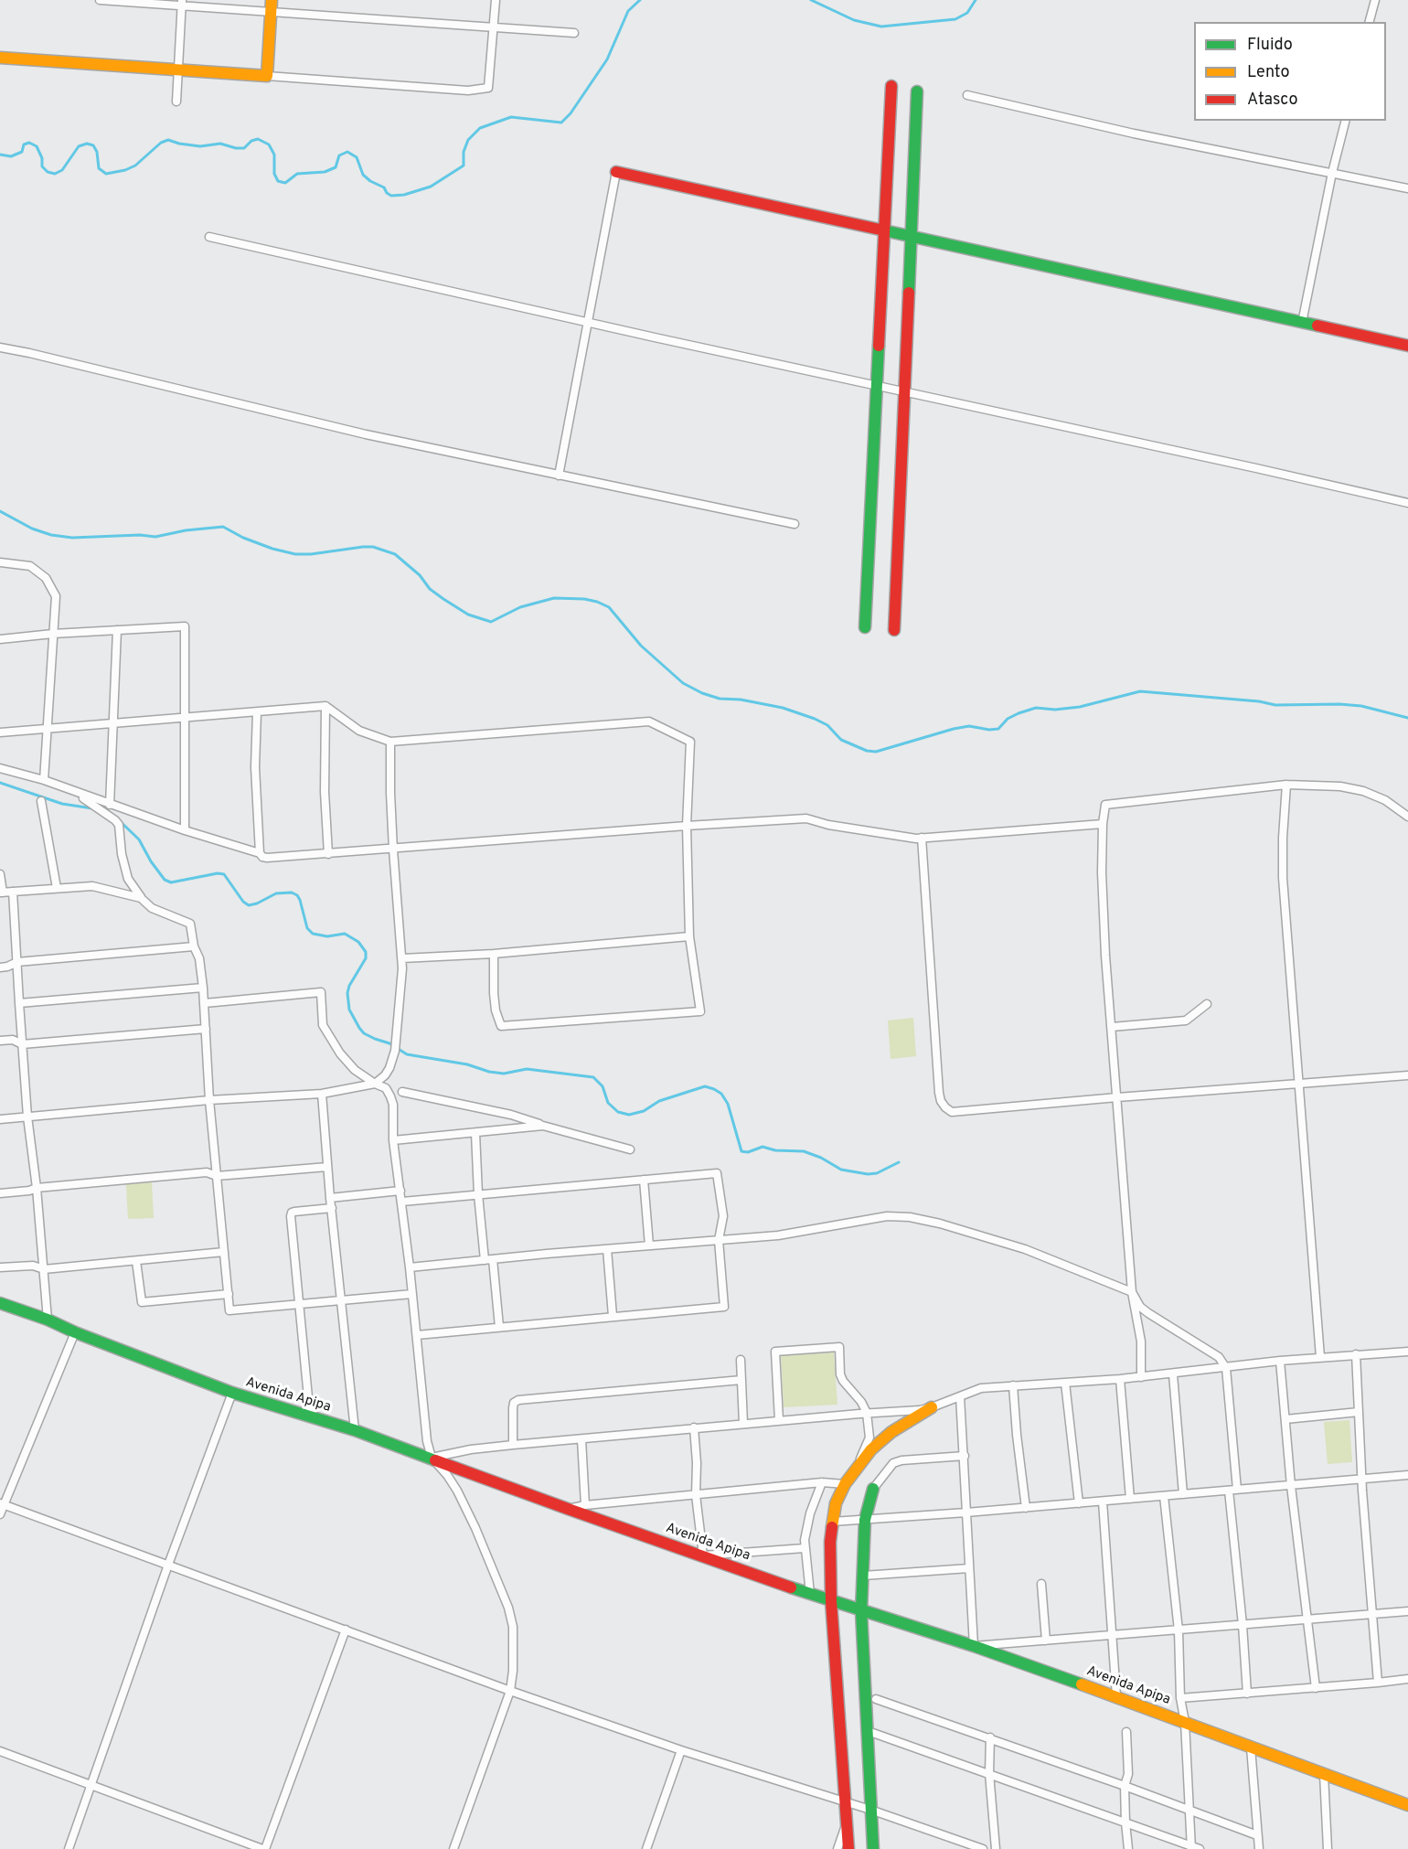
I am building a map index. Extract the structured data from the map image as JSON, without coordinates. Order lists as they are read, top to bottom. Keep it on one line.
{"streets":{"street":["Avenida Apipa"]},"legend":["Fluido","Lento","Atasco"]}
